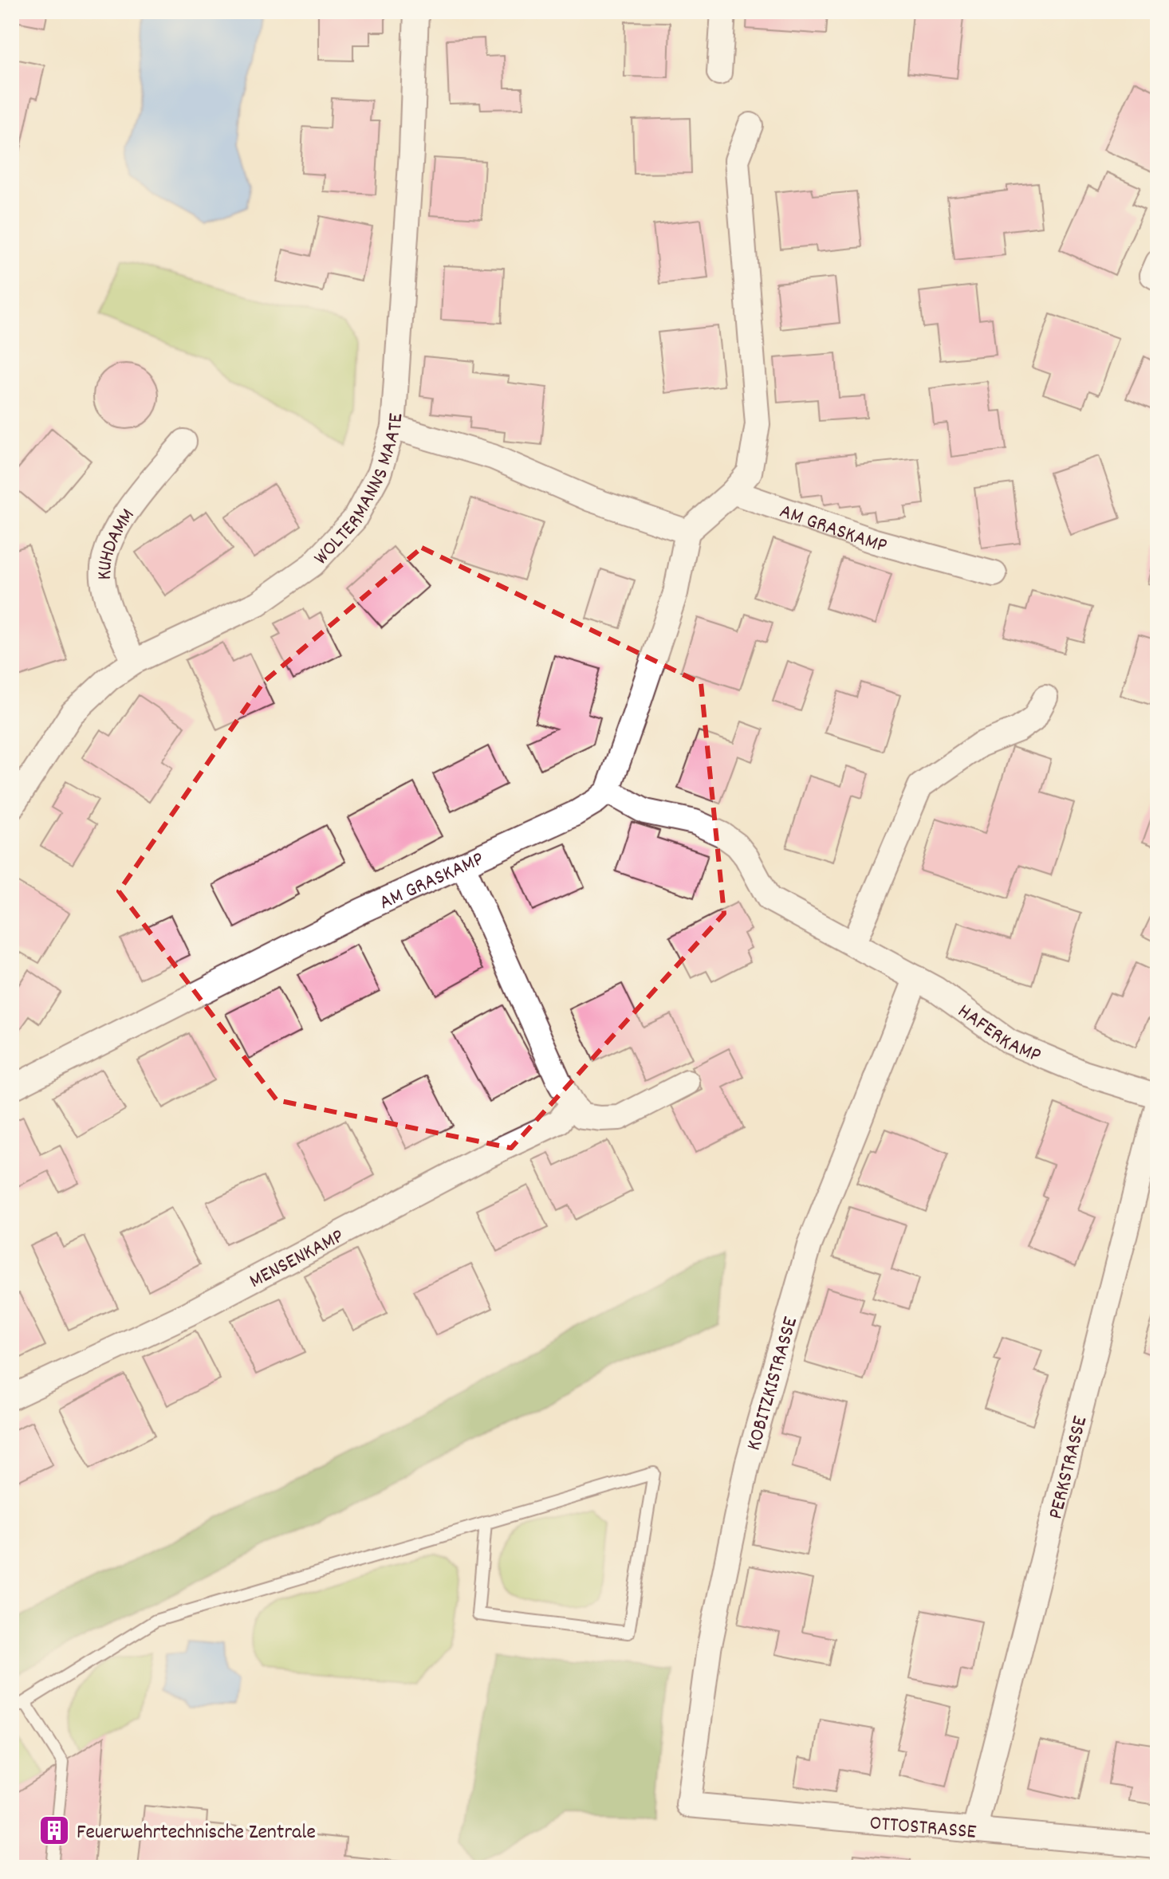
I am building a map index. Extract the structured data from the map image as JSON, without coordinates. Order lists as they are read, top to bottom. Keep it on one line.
{"streets":{"street":["WOLTERMANNS MAATE","AM GRASKAMP","KUHDAMM","HAFERKAMP","MENSENKAMP","KOBITZKISTRASSE","PERKSTRASSE","OTTOSTRASSE"]},"crossings":[["WOLTERMANNS MAATE","KUHDAMM"],["AM GRASKAMP","HAFERKAMP"],["HAFERKAMP","KOBITZKISTRASSE"],["KOBITZKISTRASSE","OTTOSTRASSE"],["PERKSTRASSE","OTTOSTRASSE"]],"places":{"building":["Feuerwehrtechnische Zentrale"]}}
